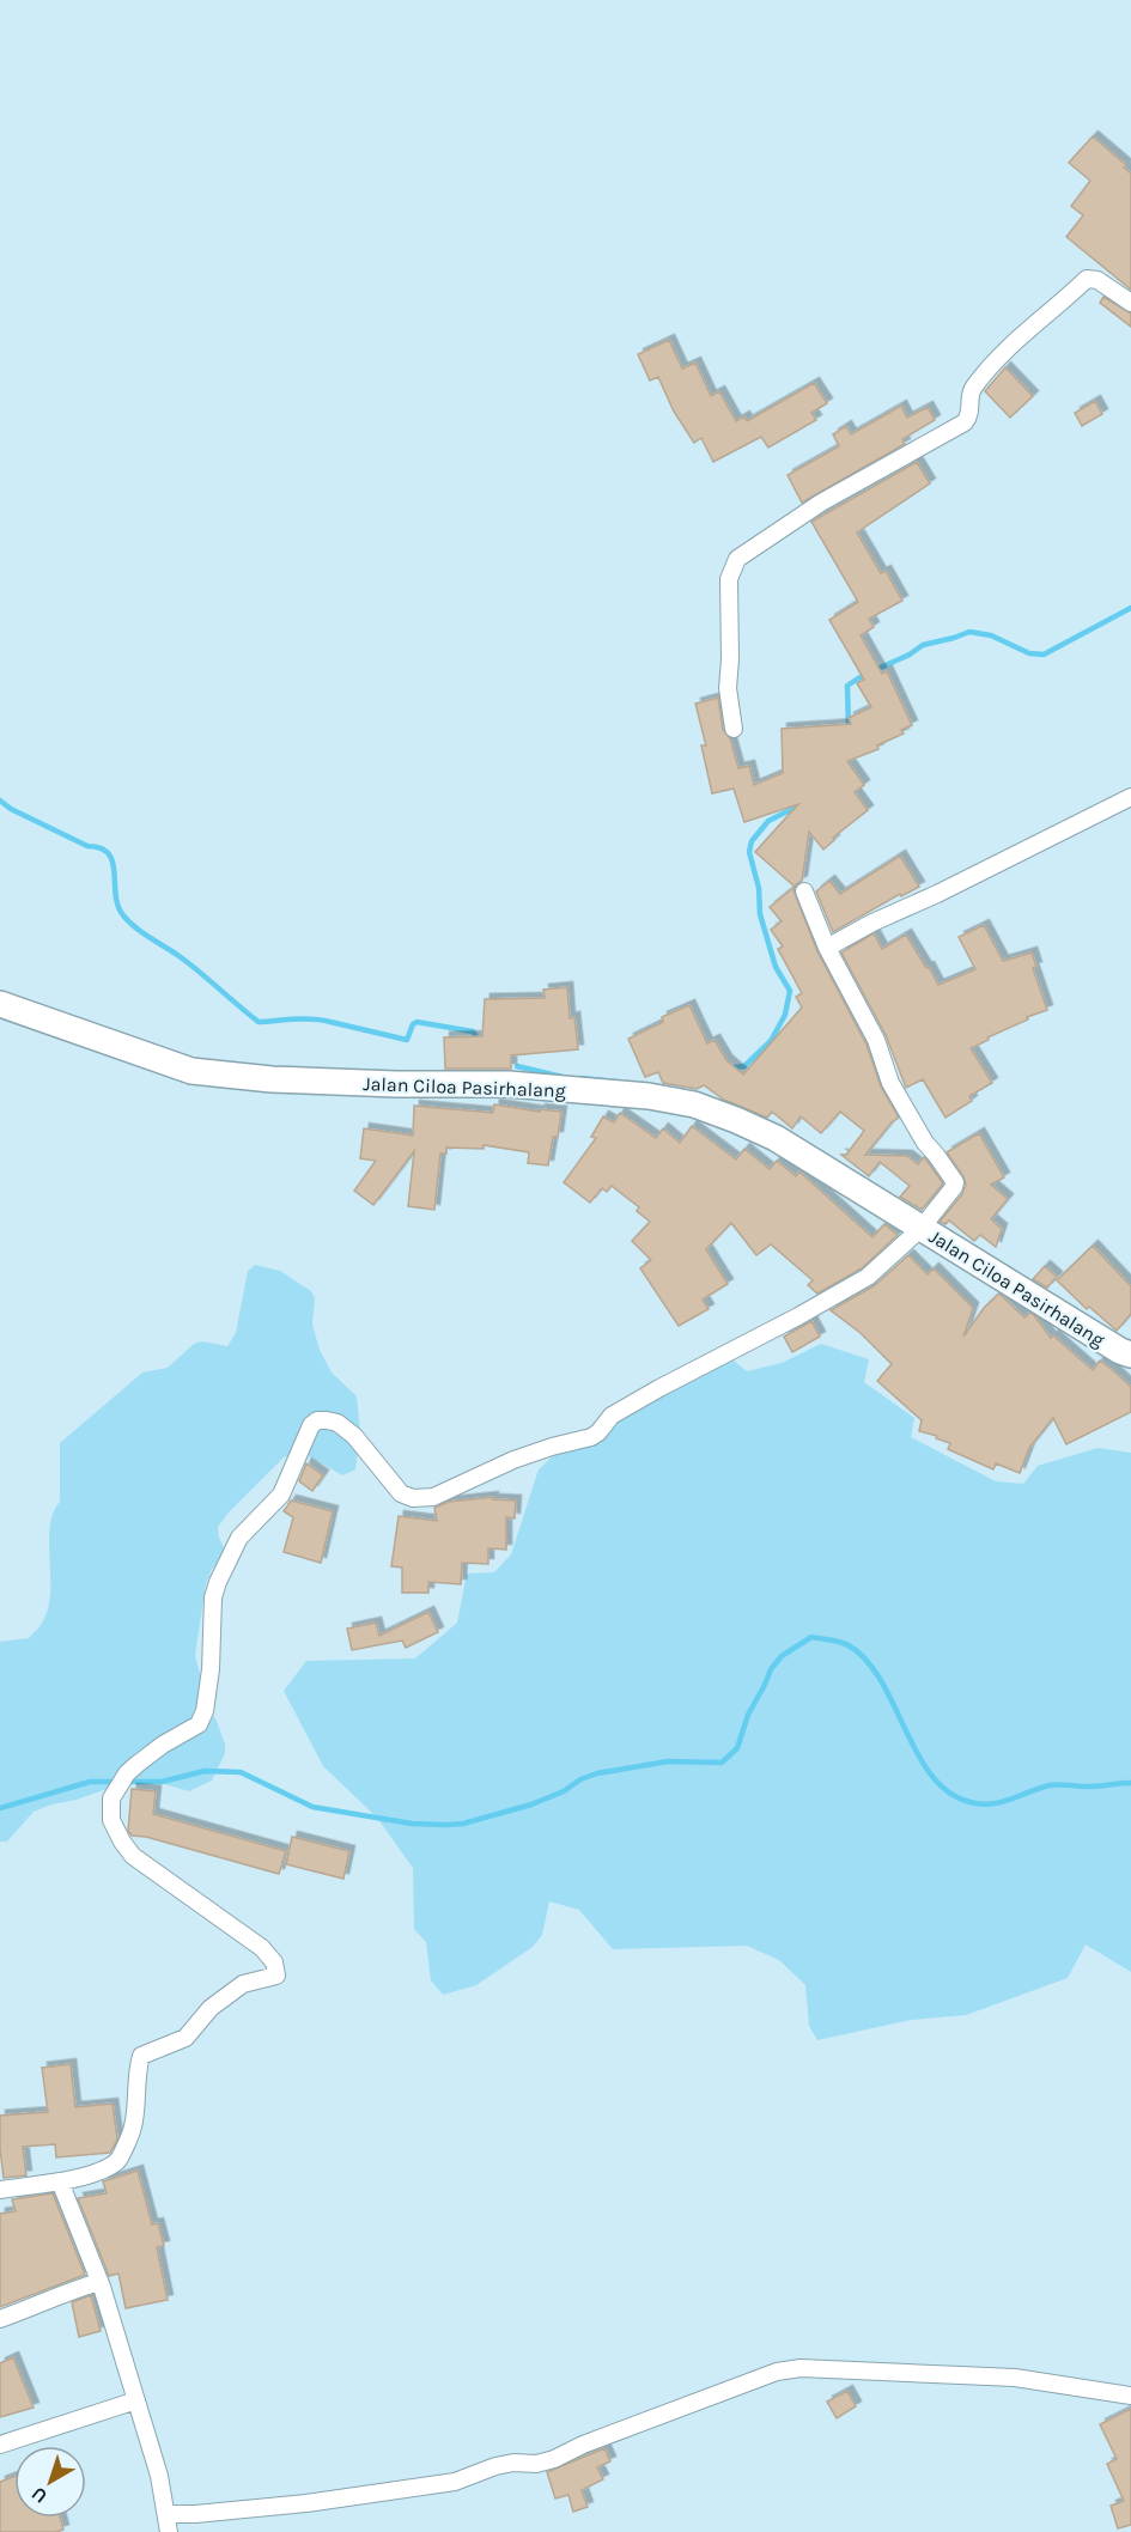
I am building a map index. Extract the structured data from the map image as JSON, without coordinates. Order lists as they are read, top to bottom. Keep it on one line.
{"streets":{"main road":["Jalan Ciloa Pasirhalang"]},"north":"bottom left"}
